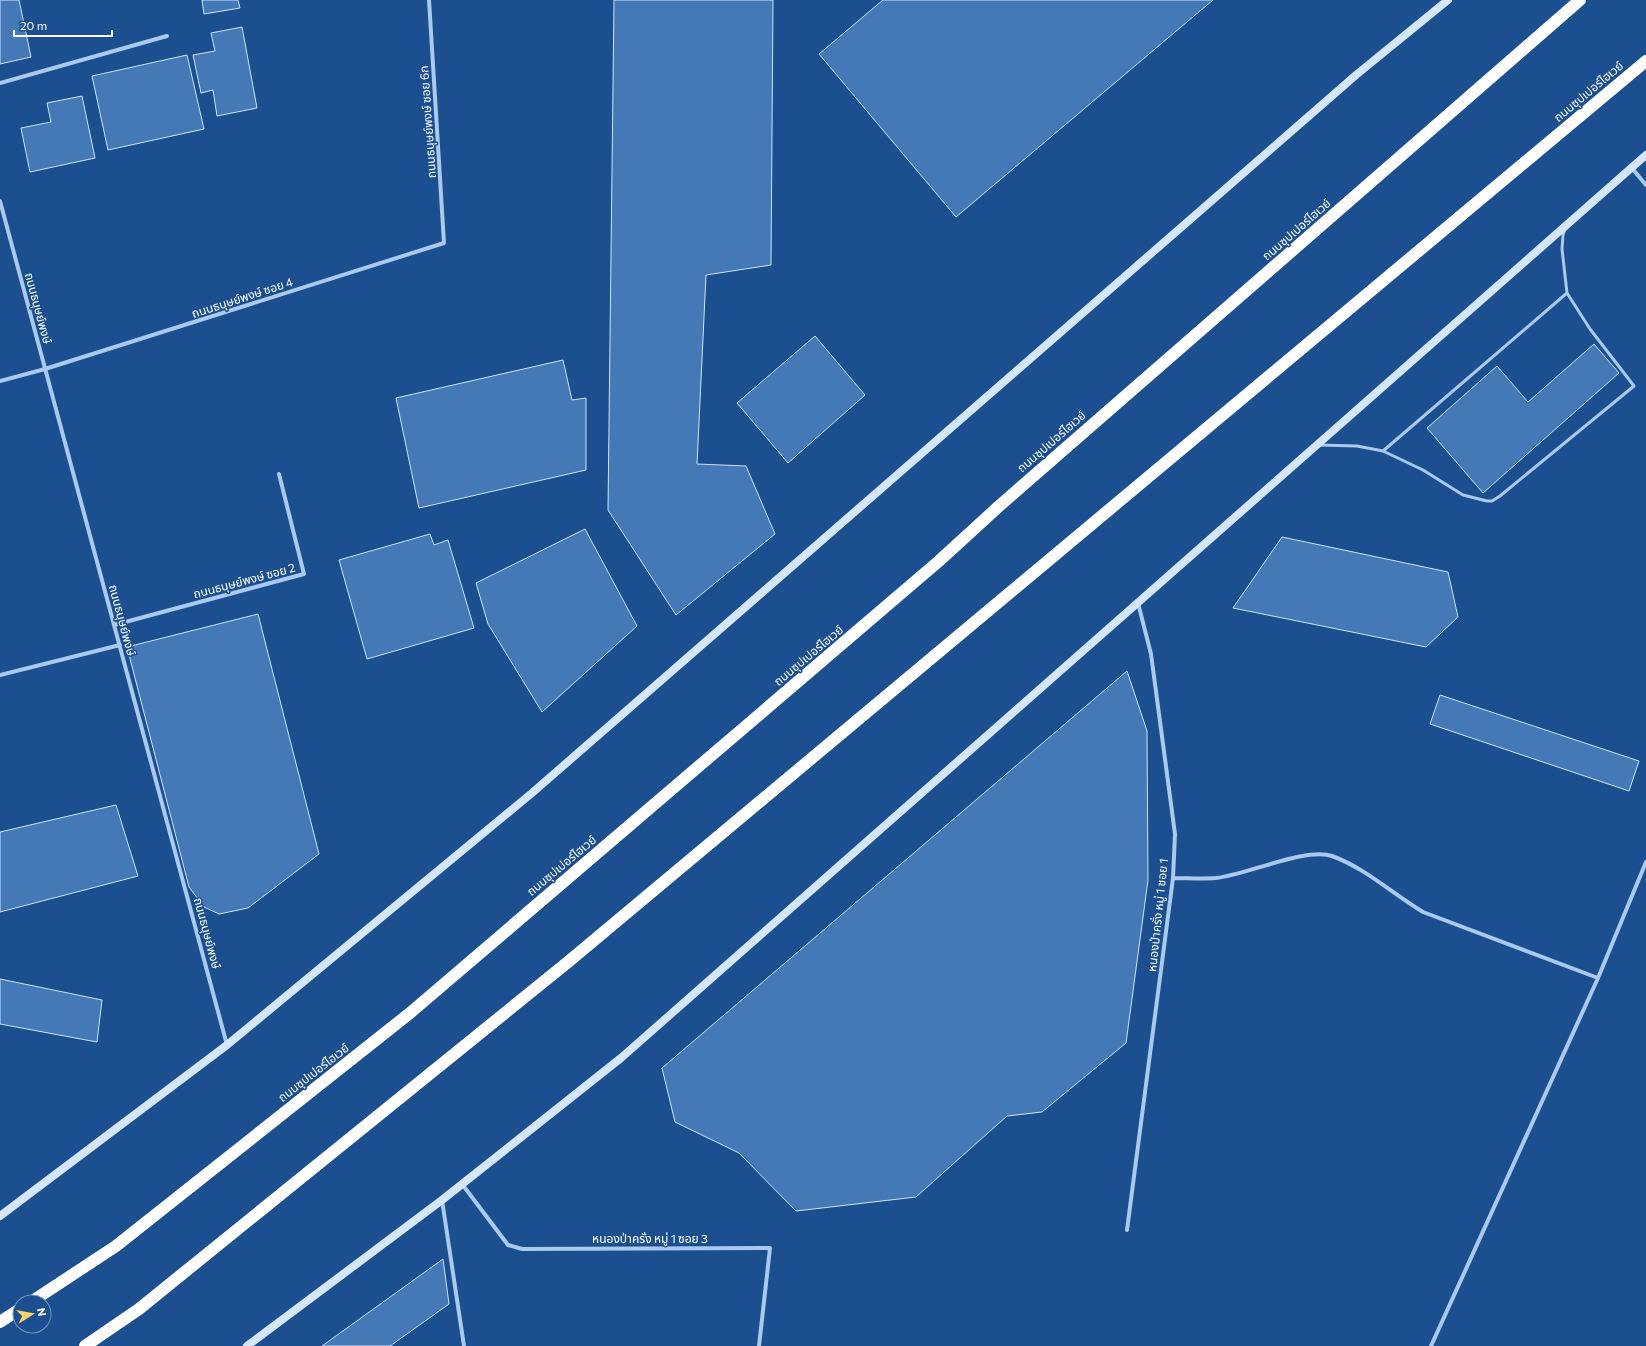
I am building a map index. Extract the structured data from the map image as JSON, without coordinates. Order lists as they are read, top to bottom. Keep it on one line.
{"streets":{"highway":["ถนนซุปเปอร์ไฮเวย์"],"street":["ถนนธนุษย์พงษ์ ซอย 6ก","ถนนธนุษย์พงษ์ ซอย 4","ถนนธนุษย์พงษ์","ถนนธนุษย์พงษ์ ซอย 2","หนองป่าครั่ง หมู่ 1 ซอย 1","หนองป่าครั่ง หมู่ 1 ซอย 3"]},"crossings":[["ถนนธนุษย์พงษ์ ซอย 6ก","ถนนธนุษย์พงษ์ ซอย 4"],["ถนนธนุษย์พงษ์ ซอย 4","ถนนธนุษย์พงษ์"],["ถนนธนุษย์พงษ์","ถนนธนุษย์พงษ์ ซอย 2"]],"scale_bar":"20 m","north":"right"}
